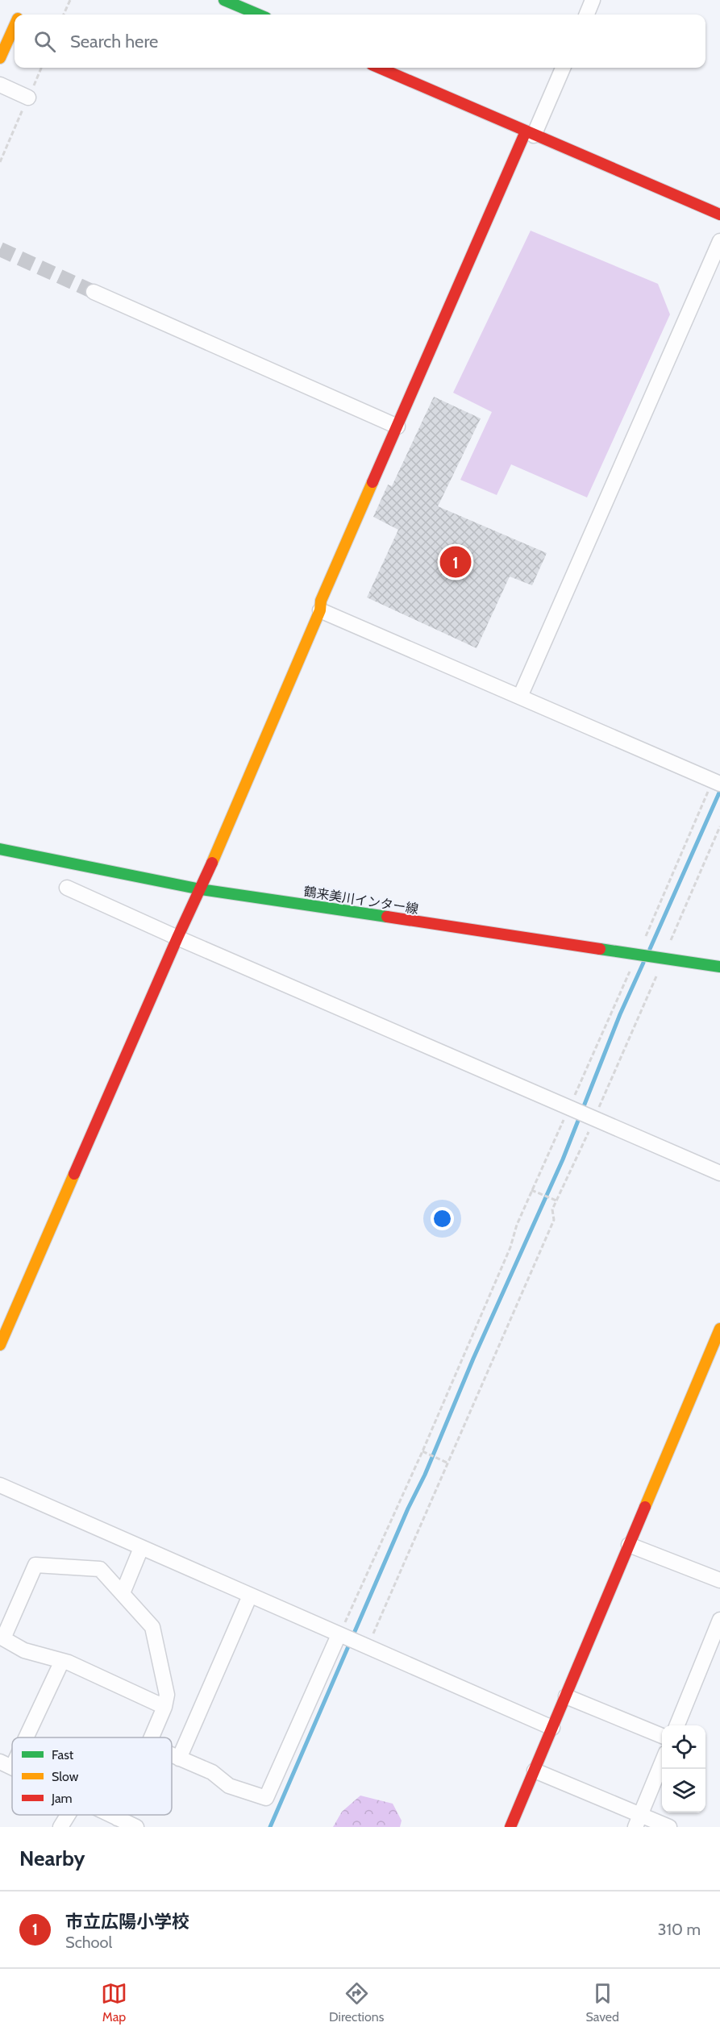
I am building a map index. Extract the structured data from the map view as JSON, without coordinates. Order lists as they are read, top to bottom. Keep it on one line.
{"streets":{"main road":["鶴来美川インター線"]},"legend":["Fast","Slow","Jam"],"page":{"search":"Search here","pins":"1","heading":"Nearby","list":[{"mark":"1","name":"市立広陽小学校","note":"School","value":"310 m"}],"nav":["Map","Directions","Saved"]}}
